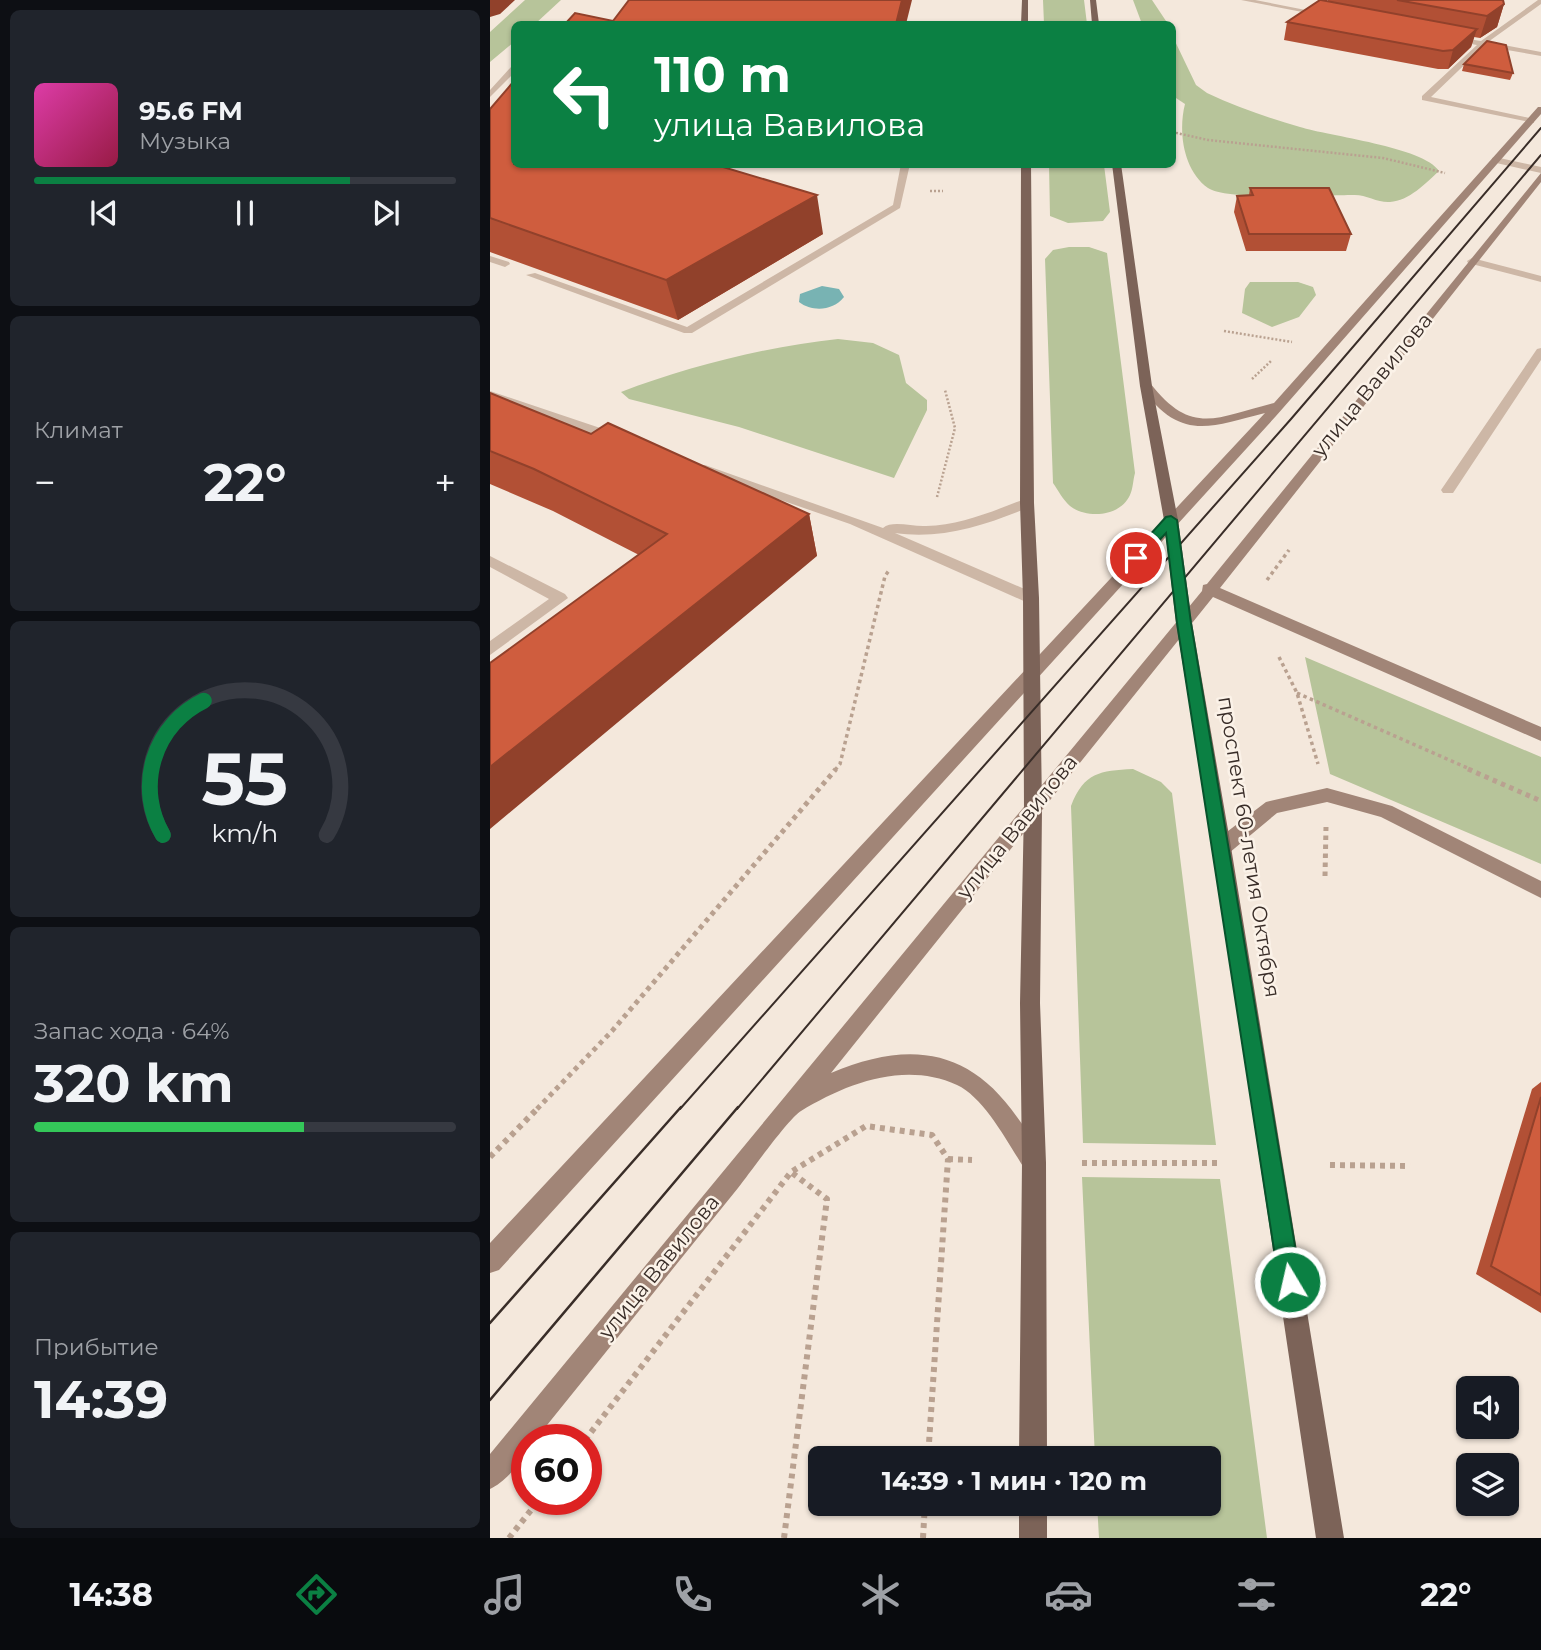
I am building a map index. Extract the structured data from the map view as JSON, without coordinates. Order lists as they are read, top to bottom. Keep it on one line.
{"streets":{"main road":["улица Вавилова","проспект 60-летия Октября"]},"crossings":[["улица Вавилова","проспект 60-летия Октября"]],"page":{"turn":["110 m","улица Вавилова"],"song":["95.6 FM","Музыка"],"tile":["Климат",["Запас хода · 64%","320 km"],["Прибытие","14:39"]],"heat":["−","22°","+"],"limit":"60","trip":"14:39 · 1 мин · 120 m","tabs":["14:38","22°"],"gauge":["55","km/h"]}}
